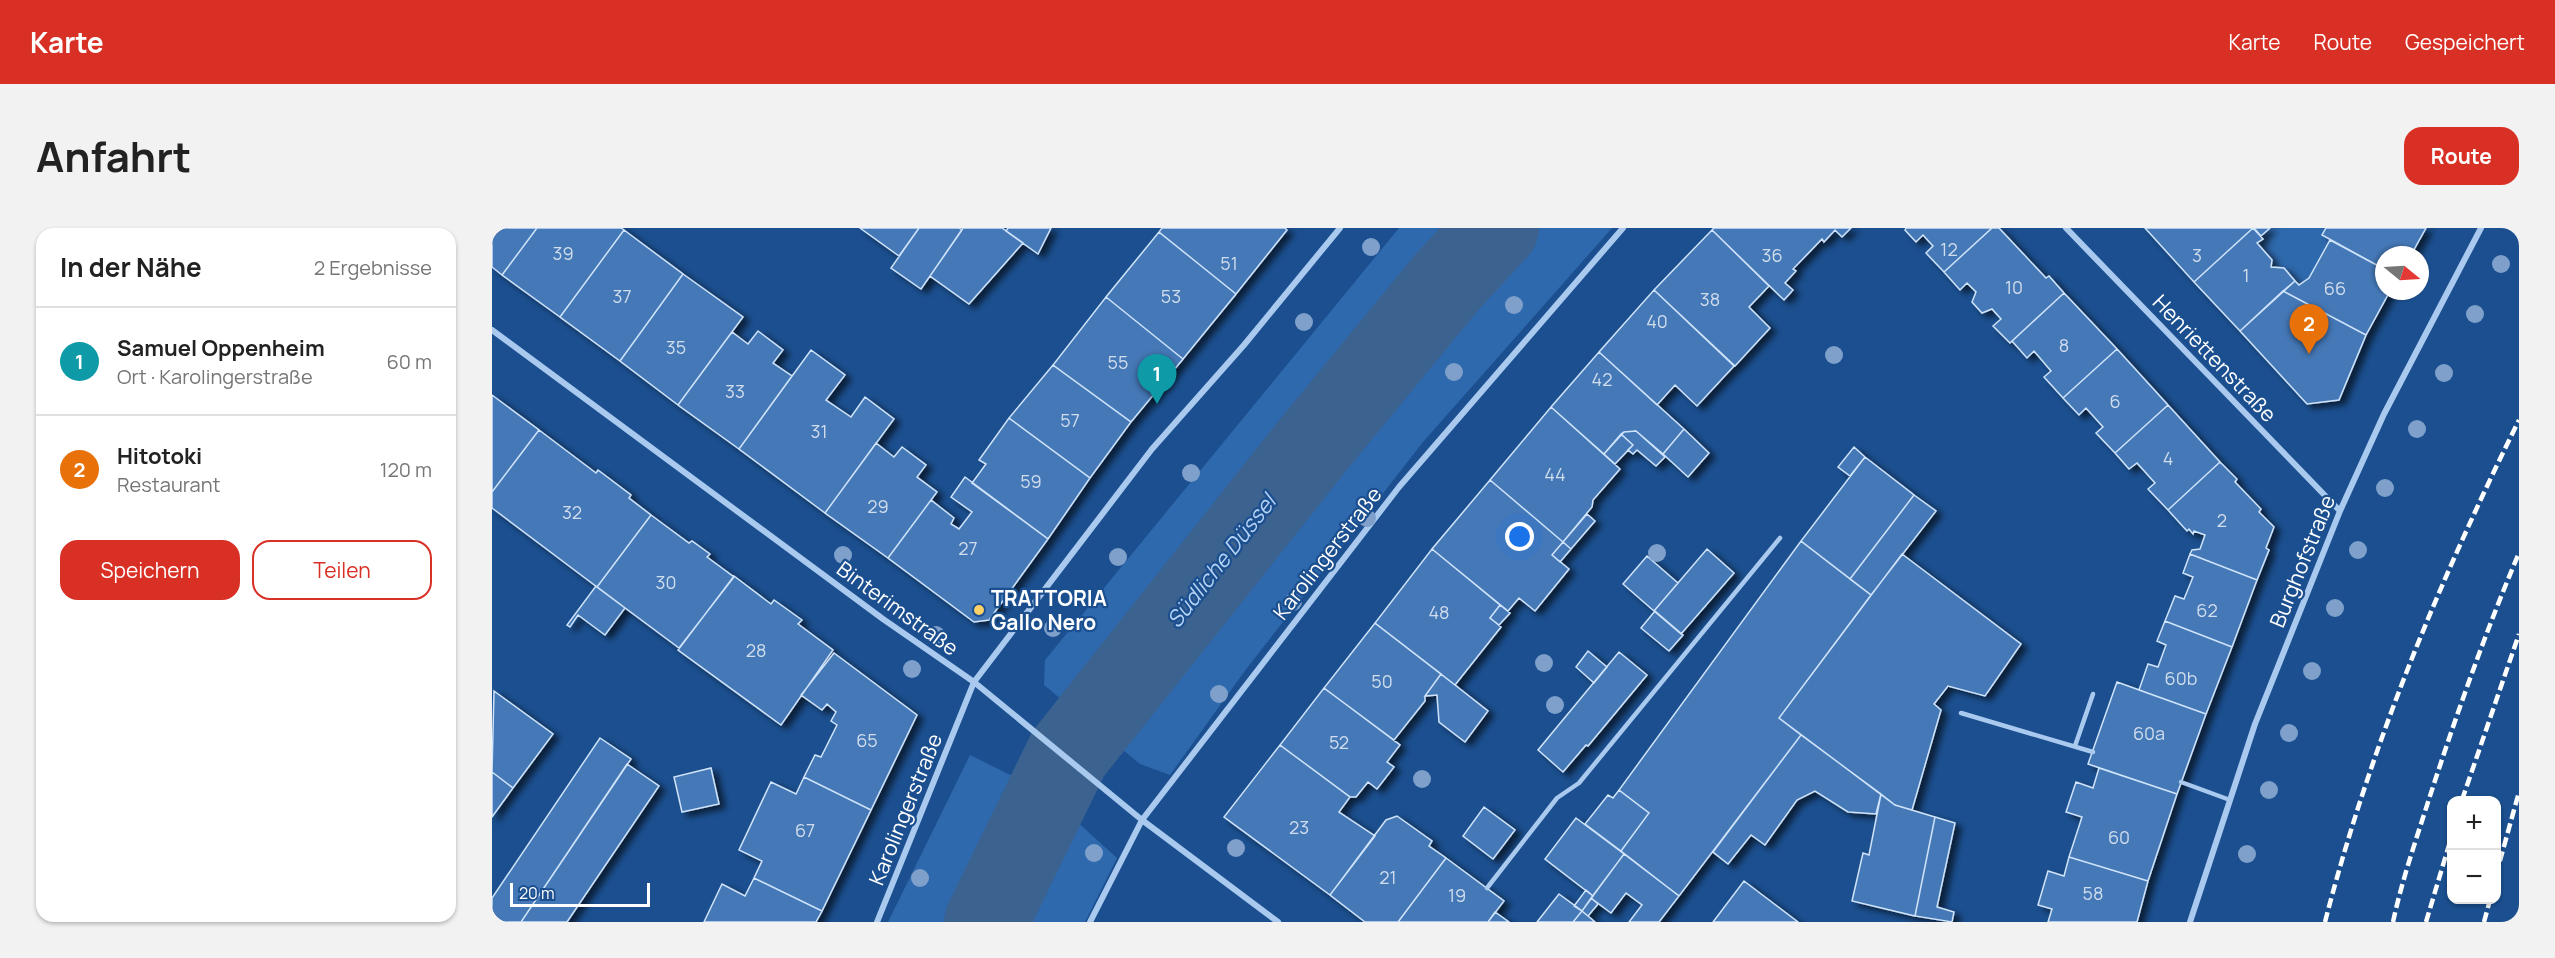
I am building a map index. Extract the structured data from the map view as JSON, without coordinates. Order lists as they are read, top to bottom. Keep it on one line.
{"streets":{"street":["Henriettenstraße","Karolingerstraße","Burghofstraße","Binterimstraße"]},"crossings":[["Henriettenstraße","Burghofstraße"],["Karolingerstraße","Binterimstraße"]],"water":["Südliche Düssel"],"places":["TRATTORIA Gallo Nero"],"house_numbers":["12","39","36","3","51","1","10","66","37","53","38","40","8","35","55","42","33","6","57","31","4","44","59","29","32","2","27","30","62","48","28","60b","50","60a","65","52","23","67","60","21","58","19"],"scale_bar":"20 m","north":"right","page":{"header":"Karte","nav":["Karte","Route","Gespeichert"],"title":"Anfahrt","buttons":["Route",["Speichern","Teilen"]],"heading":["In der Nähe","2 Ergebnisse"],"pins":["2","1"],"list":[{"mark":"1","name":"Samuel Oppenheim","note":"Ort · Karolingerstraße","value":"60 m"},{"mark":"2","name":"Hitotoki","note":"Restaurant","value":"120 m"}],"map_buttons":["+","−"],"scale":"20 m"}}
